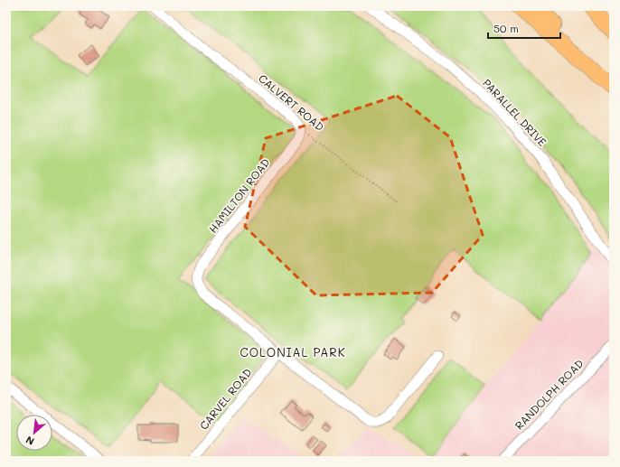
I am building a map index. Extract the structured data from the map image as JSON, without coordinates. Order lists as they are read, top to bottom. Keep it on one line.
{"streets":{"street":["CALVERT ROAD","PARALLEL DRIVE","HAMILTON ROAD","RANDOLPH ROAD","CARVEL ROAD"]},"crossings":[["CALVERT ROAD","HAMILTON ROAD"],["HAMILTON ROAD","CARVEL ROAD"]],"districts":["COLONIAL PARK"],"scale_bar":"50 m","north":"bottom left"}
